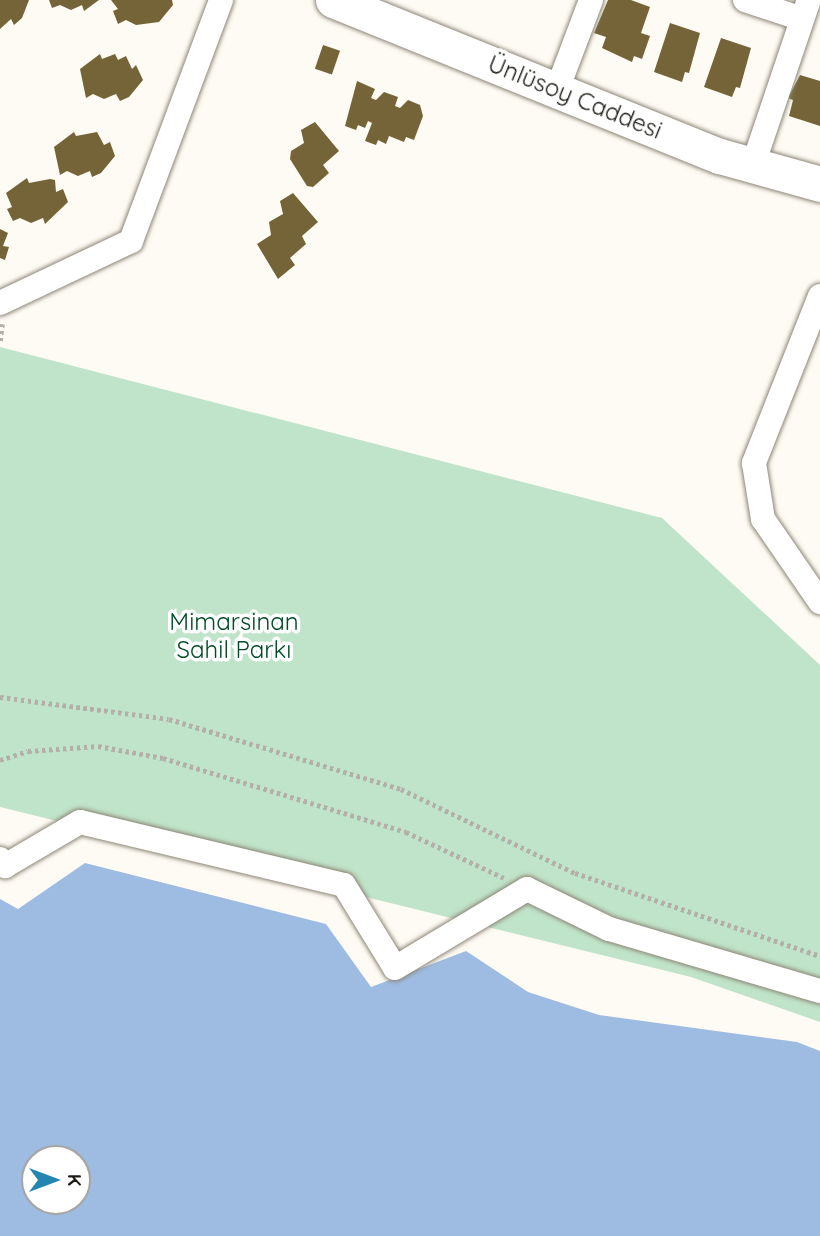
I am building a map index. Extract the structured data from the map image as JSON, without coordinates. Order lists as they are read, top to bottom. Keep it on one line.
{"streets":{"street":["Ünlüsoy Caddesi"]},"parks":["Mimarsinan Sahil Parkı"],"north":"right"}
